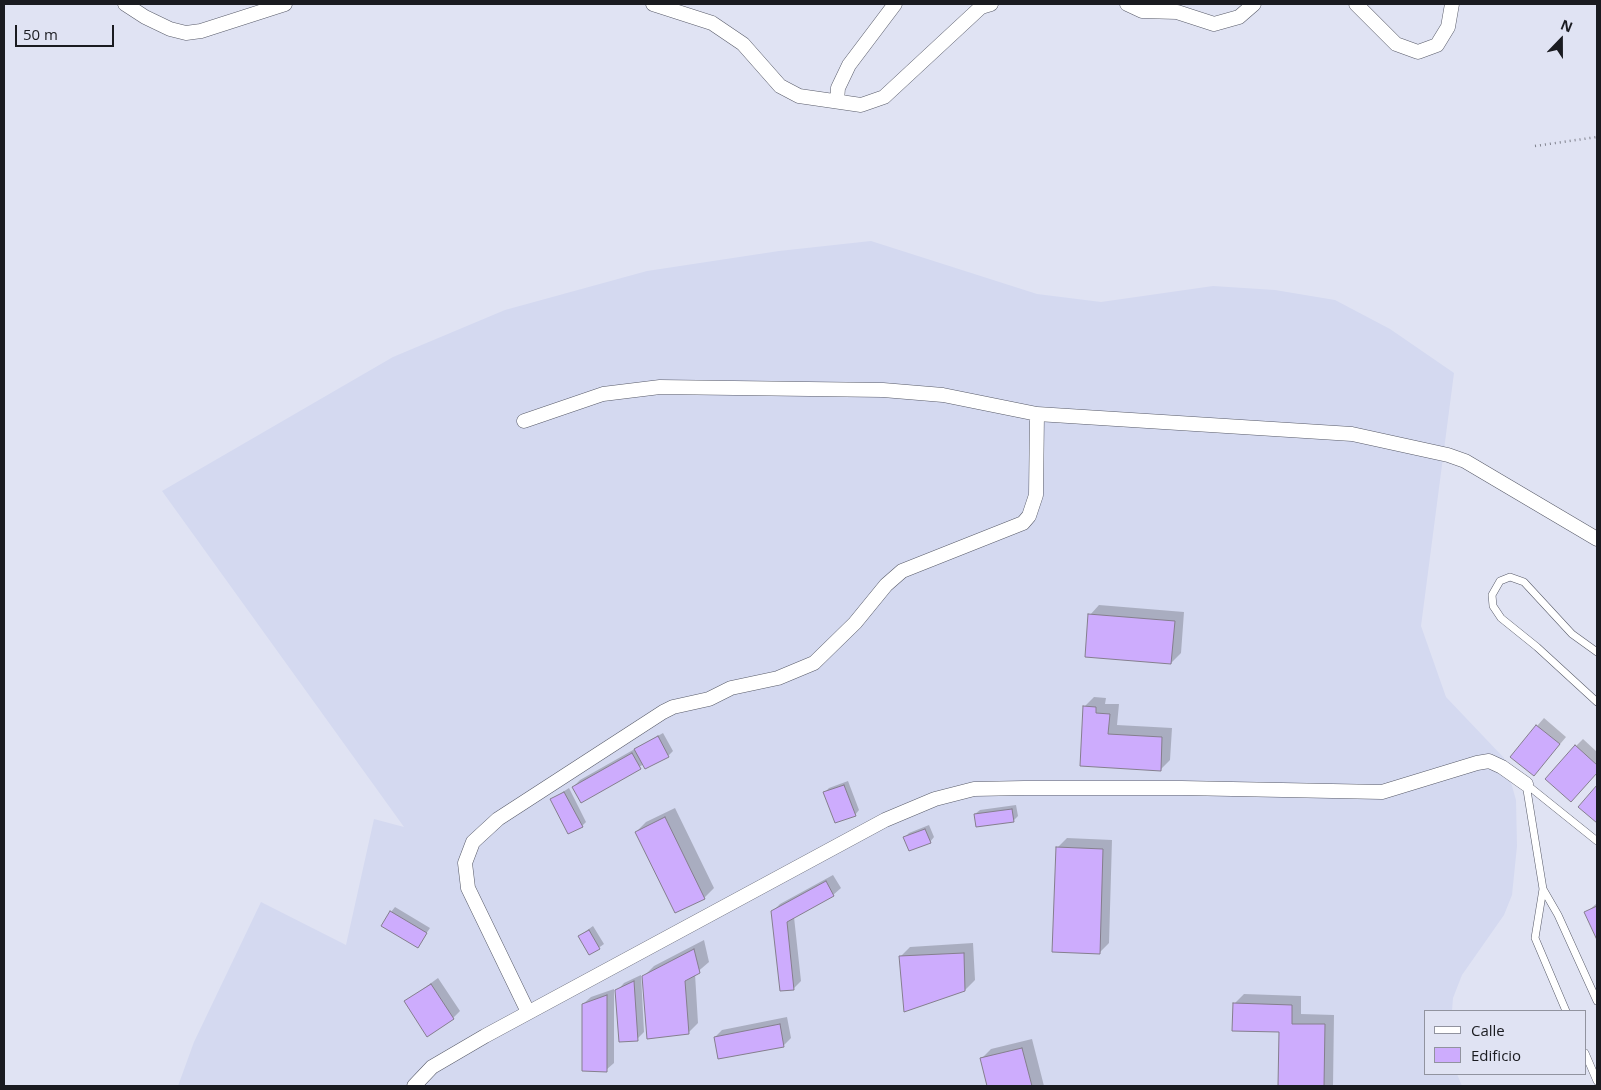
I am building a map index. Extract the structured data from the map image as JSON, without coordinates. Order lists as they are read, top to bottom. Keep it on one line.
{"legend":["Calle","Edificio"],"scale_bar":"50 m","north":"top"}
